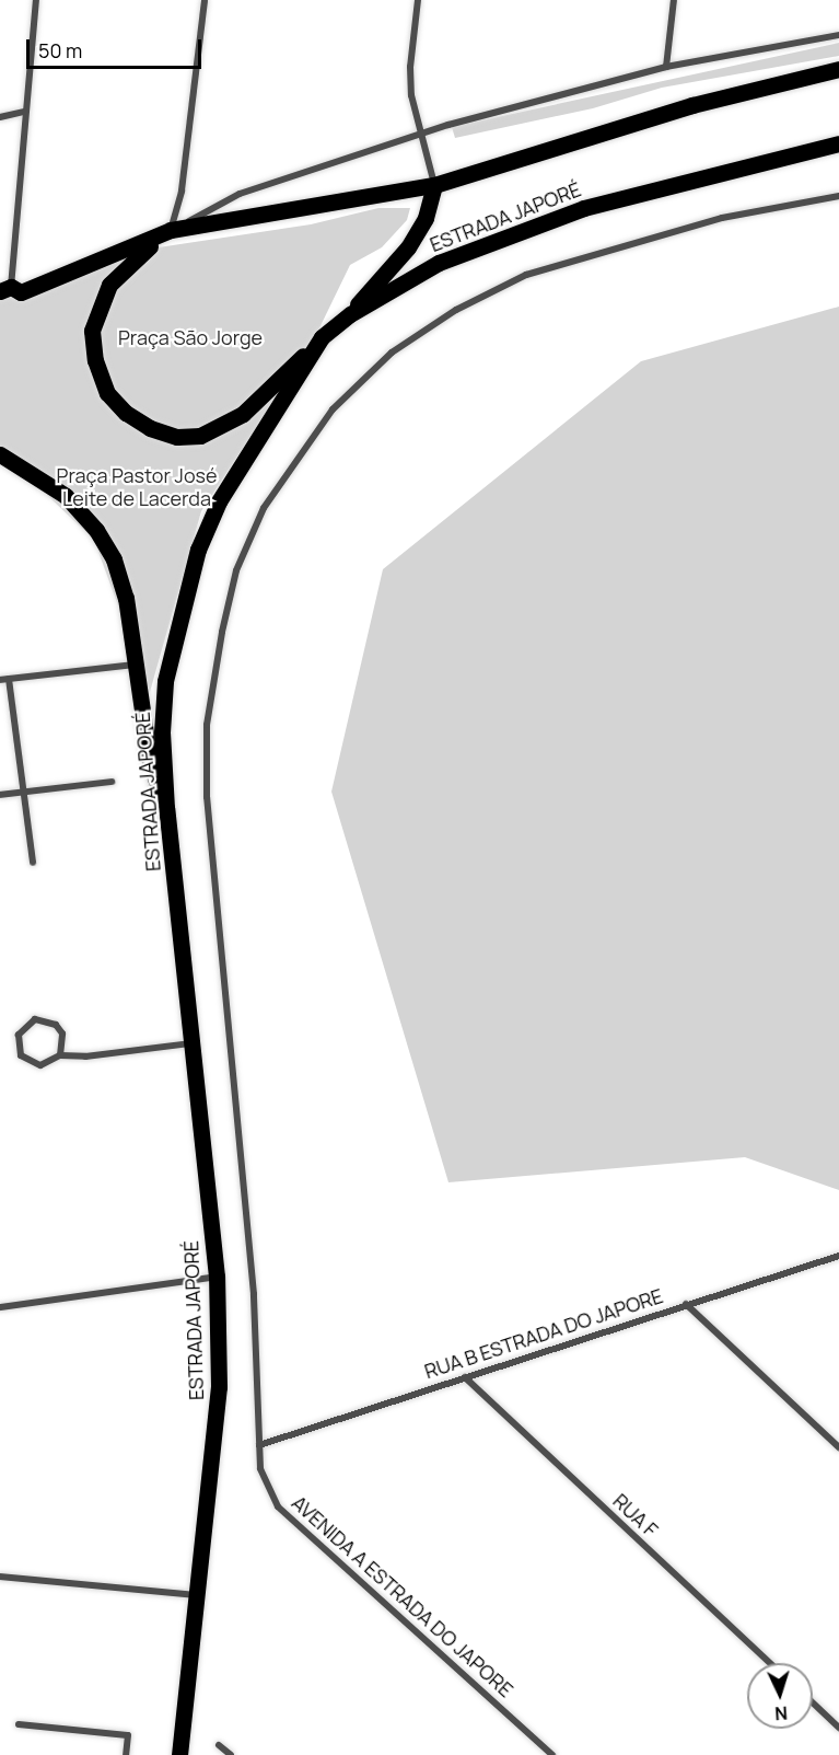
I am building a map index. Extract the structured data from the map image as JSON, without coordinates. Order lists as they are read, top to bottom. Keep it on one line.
{"streets":{"main road":["ESTRADA JAPORÉ"],"street":["RUA B ESTRADA DO JAPORE","RUA F","AVENIDA A ESTRADA DO JAPORE"]},"crossings":[["RUA B ESTRADA DO JAPORE","RUA F"],["RUA B ESTRADA DO JAPORE","AVENIDA A ESTRADA DO JAPORE"]],"parks":["Praça São Jorge","Praça Pastor José Leite de Lacerda"],"scale_bar":"50 m","north":"bottom"}
